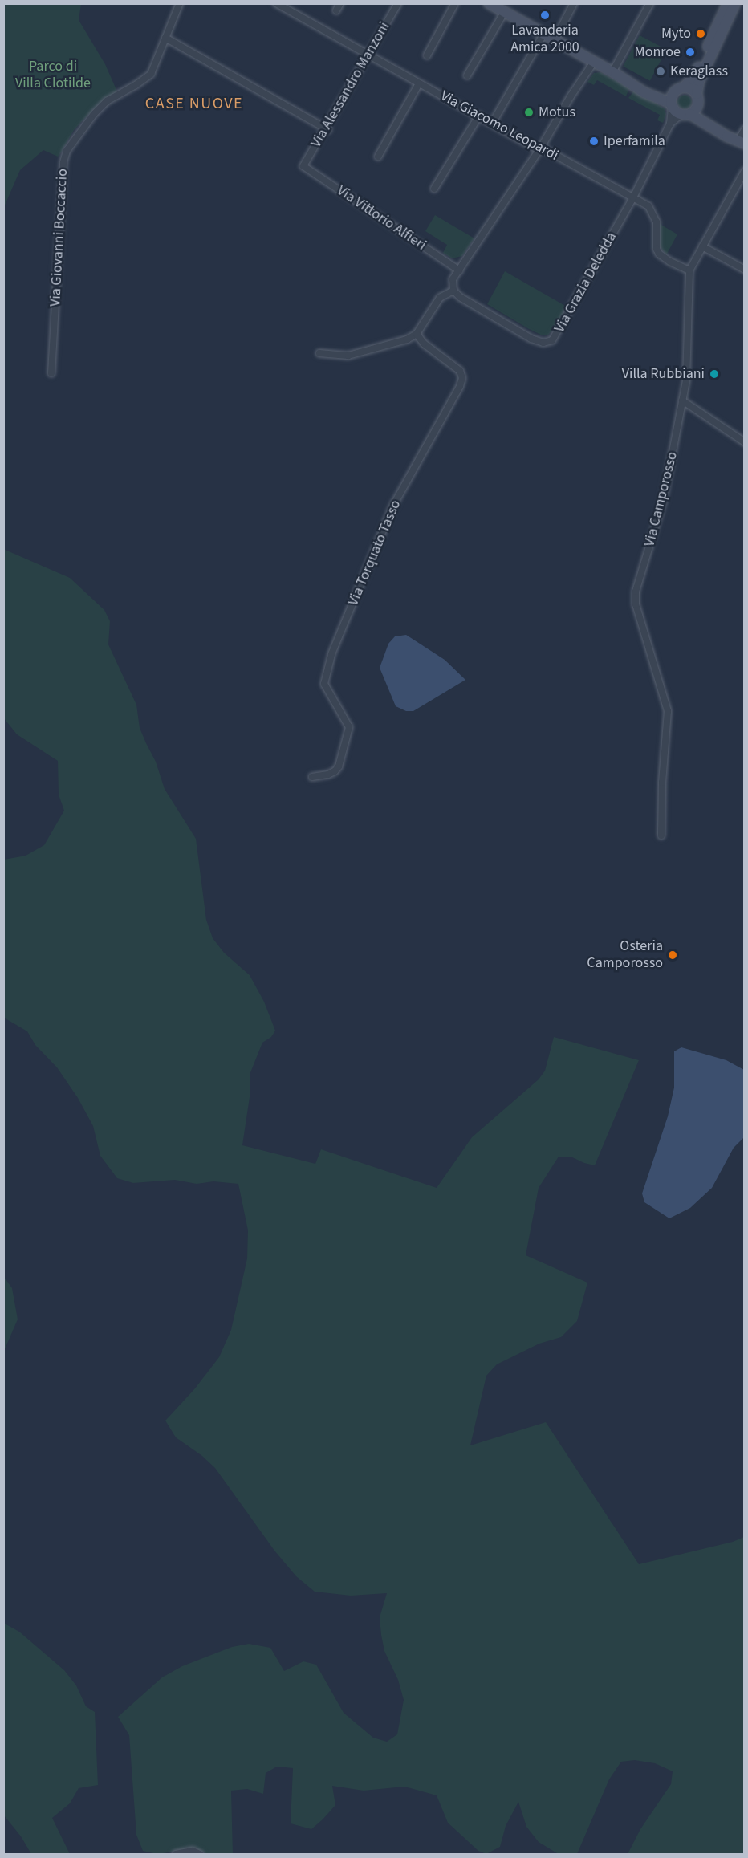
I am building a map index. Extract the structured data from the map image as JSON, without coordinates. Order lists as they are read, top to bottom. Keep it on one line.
{"streets":{"street":["Via Alessandro Manzoni","Via Giacomo Leopardi","Via Vittorio Alfieri","Via Giovanni Boccaccio","Via Grazia Deledda","Via Camporosso","Via Torquato Tasso"]},"crossings":[["Via Alessandro Manzoni","Via Giacomo Leopardi"],["Via Alessandro Manzoni","Via Vittorio Alfieri"],["Via Giacomo Leopardi","Via Grazia Deledda"],["Via Giacomo Leopardi","Via Camporosso"]],"districts":["CASE NUOVE"],"parks":["Parco di Villa Clotilde"],"places":["Lavanderia Amica 2000","Myto","Monroe","Keraglass","Motus","Iperfamila","Villa Rubbiani","Osteria Camporosso"]}
